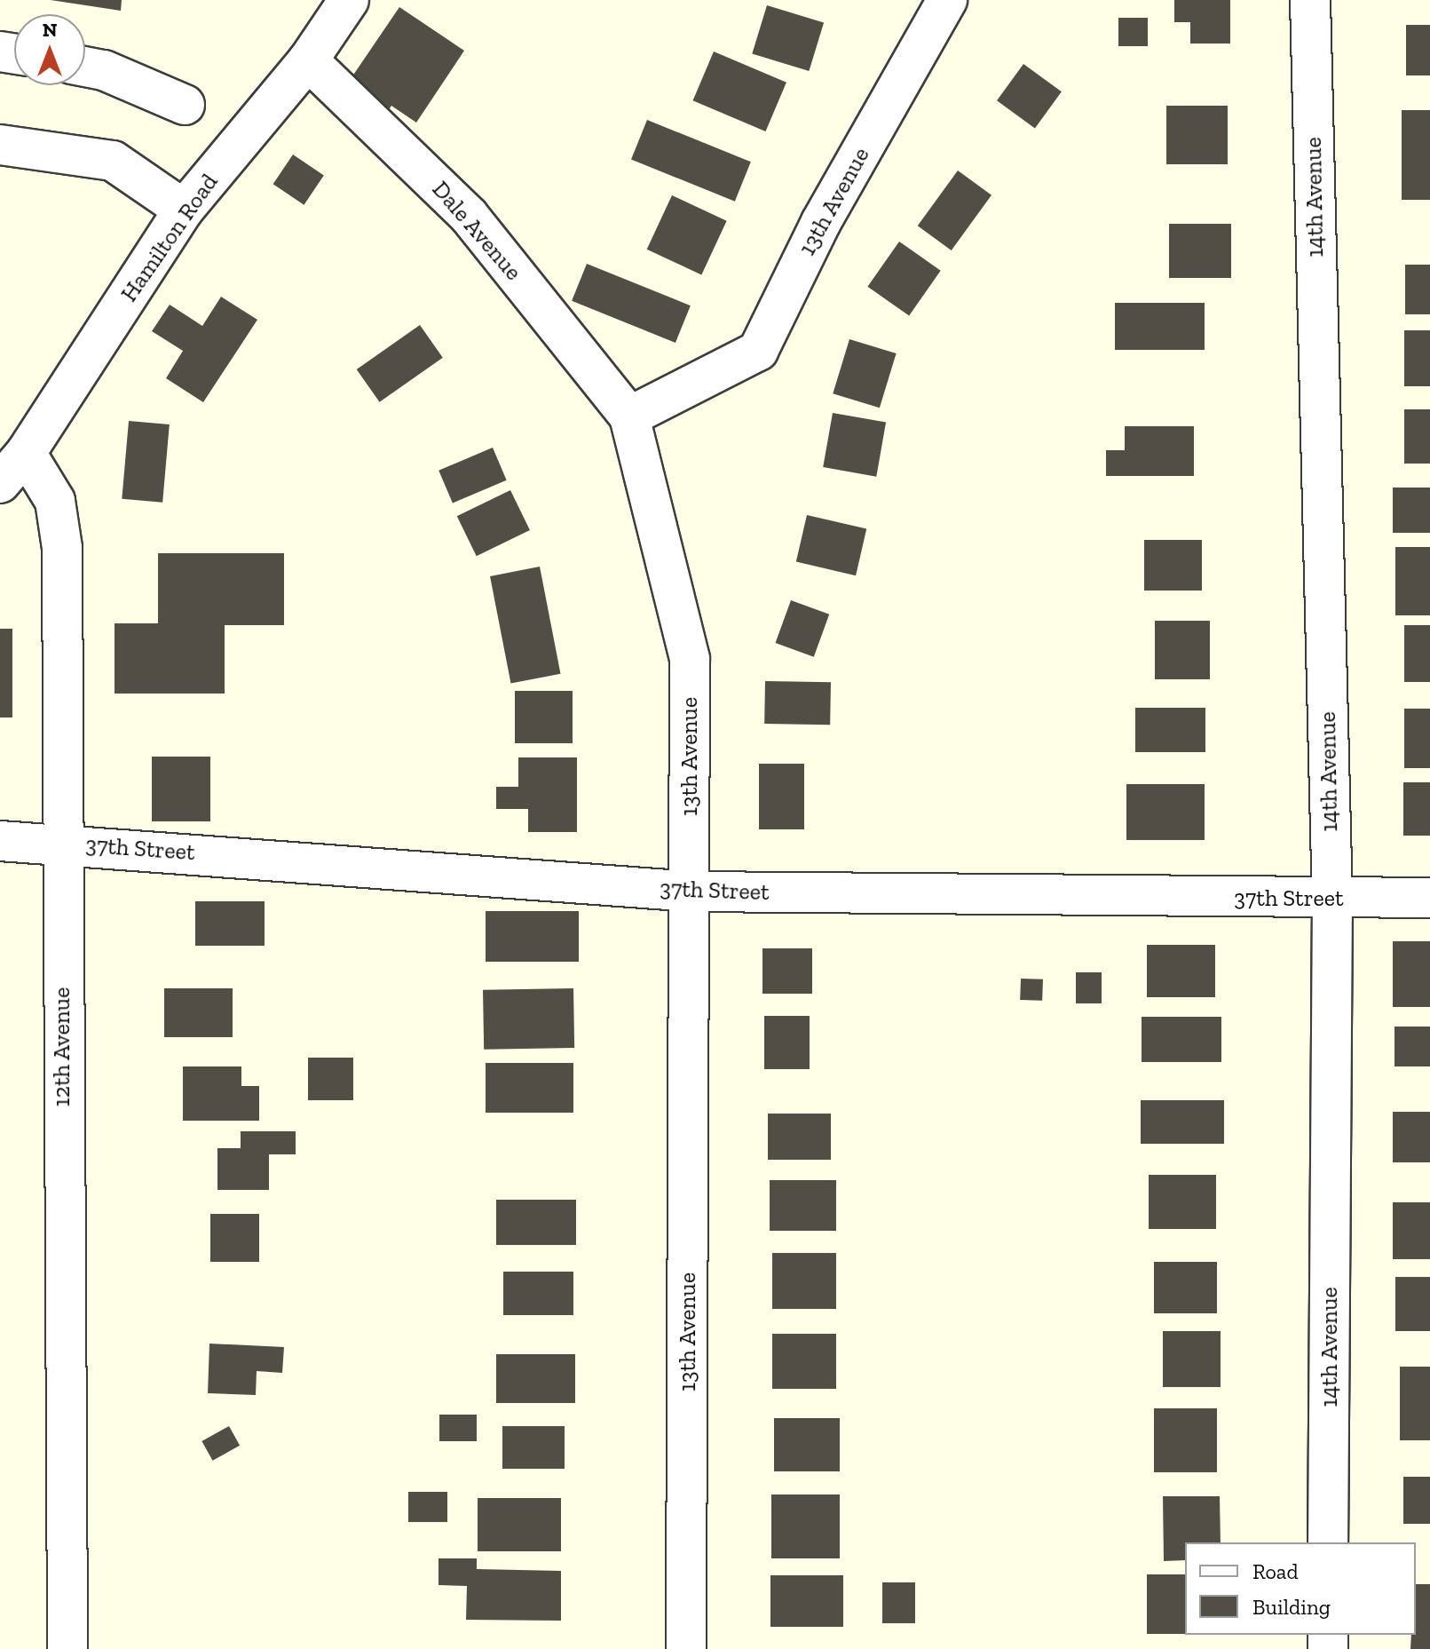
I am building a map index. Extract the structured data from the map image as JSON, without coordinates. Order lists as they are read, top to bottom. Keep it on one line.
{"streets":{"street":["14th Avenue","13th Avenue","Dale Avenue","Hamilton Road","37th Street","12th Avenue"]},"crossings":[["14th Avenue","37th Street"],["13th Avenue","Dale Avenue"],["13th Avenue","37th Street"],["Dale Avenue","Hamilton Road"],["Hamilton Road","12th Avenue"],["37th Street","12th Avenue"]],"legend":["Road","Building"],"north":"top"}
